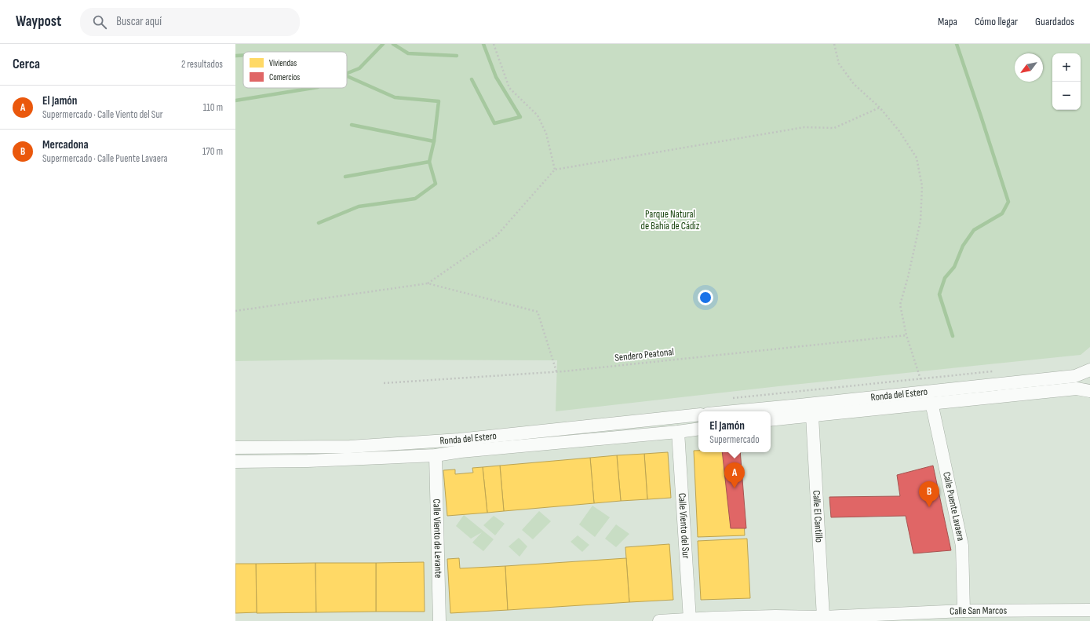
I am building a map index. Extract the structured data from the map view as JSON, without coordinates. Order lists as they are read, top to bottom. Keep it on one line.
{"streets":{"street":["Ronda del Estero","Calle Puente Lavaera","Calle El Cantillo","Calle Viento del Sur","Calle Viento de Levante","Calle San Marcos"],"path":["Sendero Peatonal"]},"crossings":[["Ronda del Estero","Calle Puente Lavaera"],["Ronda del Estero","Calle El Cantillo"],["Ronda del Estero","Calle Viento del Sur"],["Ronda del Estero","Calle Viento de Levante"],["Calle Puente Lavaera","Calle San Marcos"],["Calle El Cantillo","Calle San Marcos"],["Calle Viento del Sur","Calle San Marcos"]],"parks":["Parque Natural de Bahía de Cádiz"],"legend":["Viviendas","Comercios"],"north":"bottom left","page":{"header":"Waypost","search":"Buscar aquí","nav":["Mapa","Cómo llegar","Guardados"],"heading":["Cerca","2 resultados"],"map_buttons":["+","−"],"list":[{"mark":"A","name":"El Jamón","note":"Supermercado · Calle Viento del Sur","value":"110 m"},{"mark":"B","name":"Mercadona","note":"Supermercado · Calle Puente Lavaera","value":"170 m"}],"popup":["El Jamón","Supermercado"],"pins":["A","B"]}}
